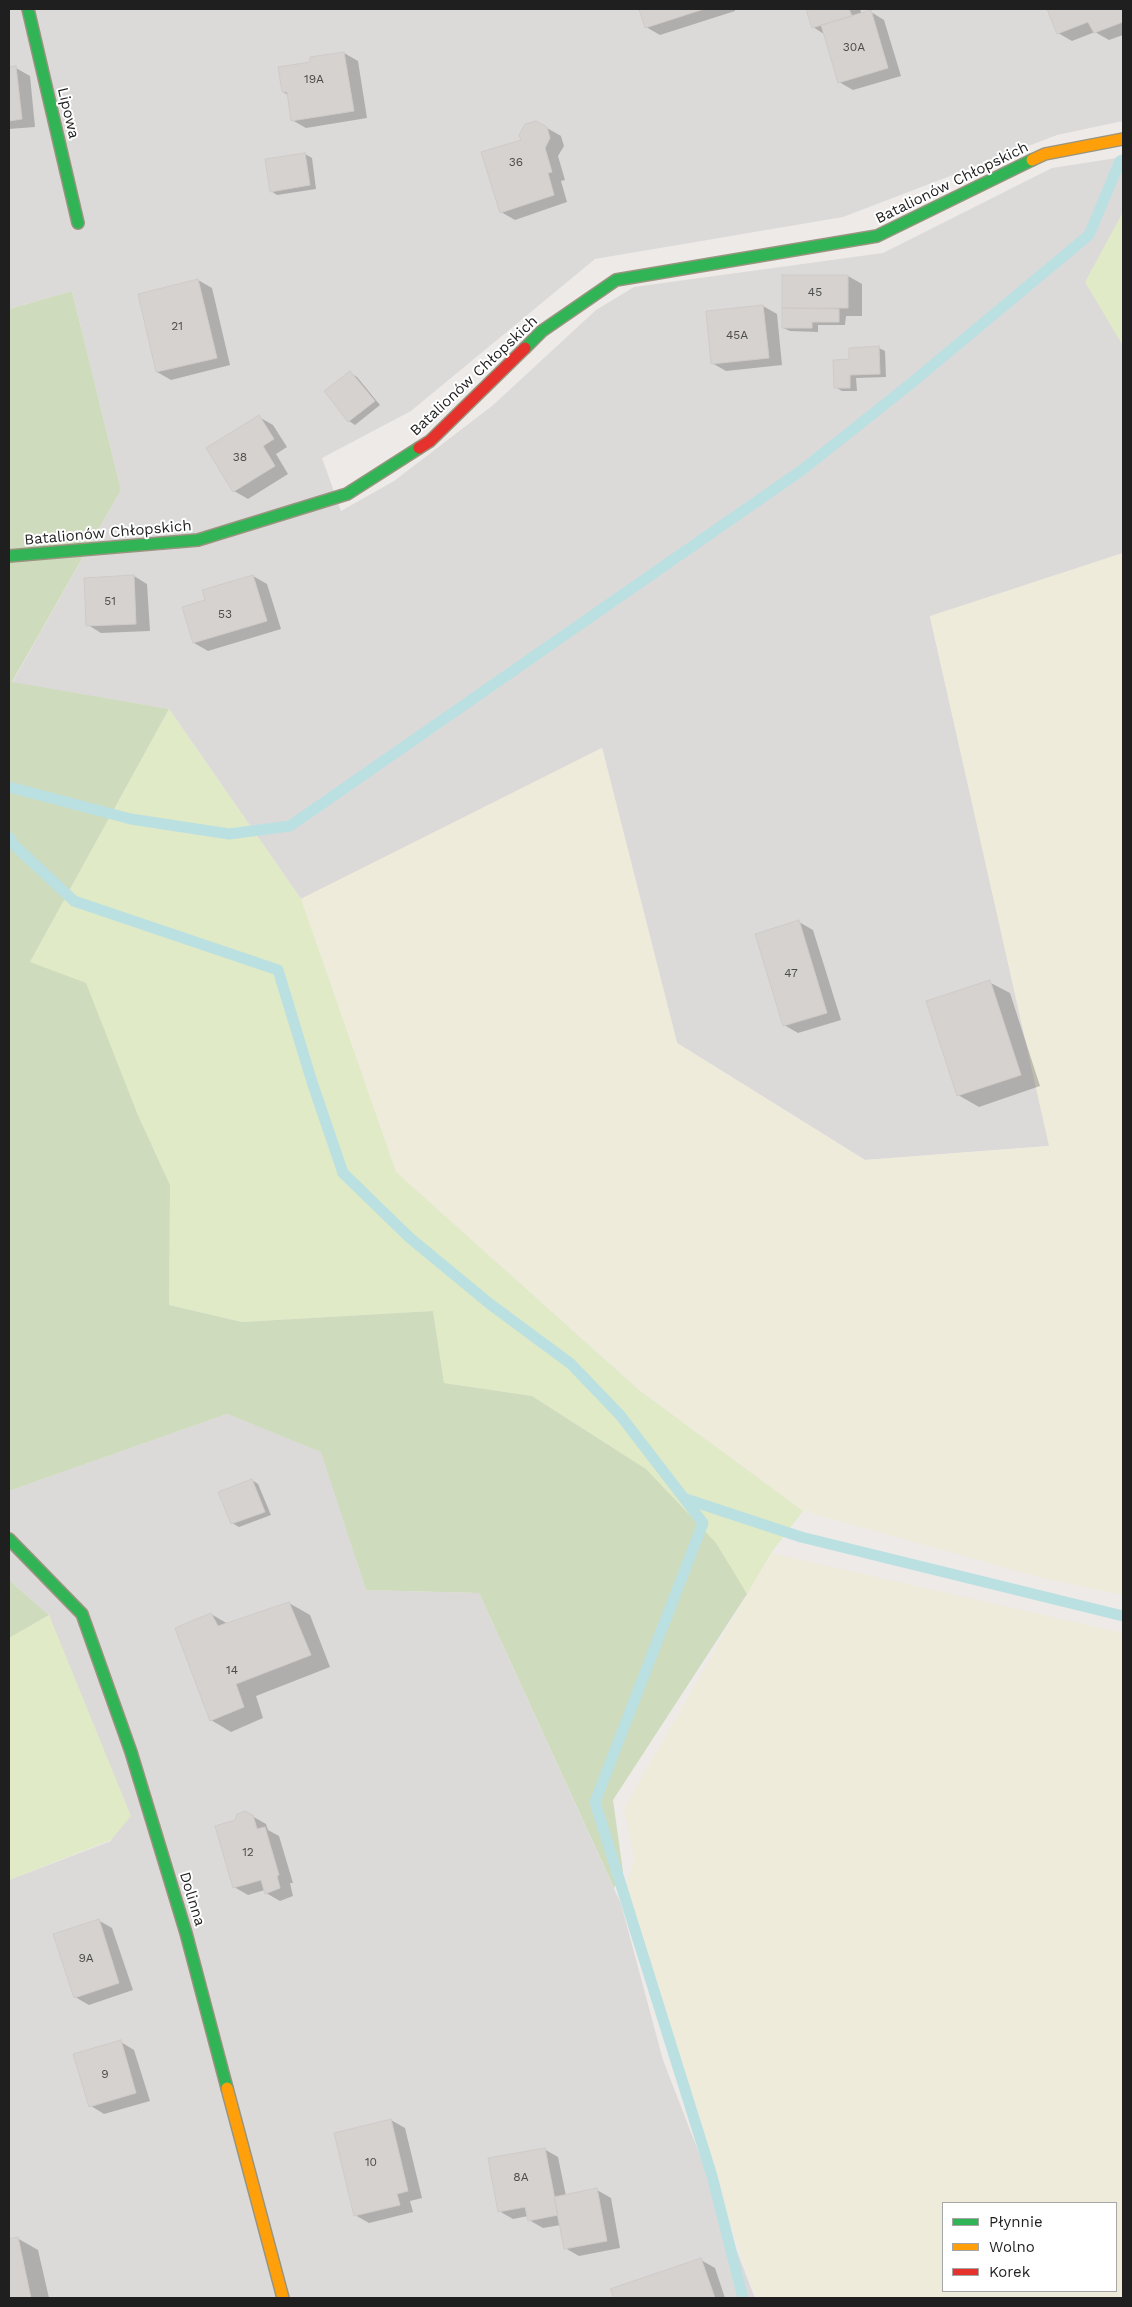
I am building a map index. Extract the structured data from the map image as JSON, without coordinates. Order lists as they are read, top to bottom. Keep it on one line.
{"streets":{"street":["Lipowa","Batalionów Chłopskich","Dolinna"]},"house_numbers":["30A","19A","36","45","21","45A","38","51","53","47","14","12","9A","9","10","8A"],"legend":["Płynnie","Wolno","Korek"]}
